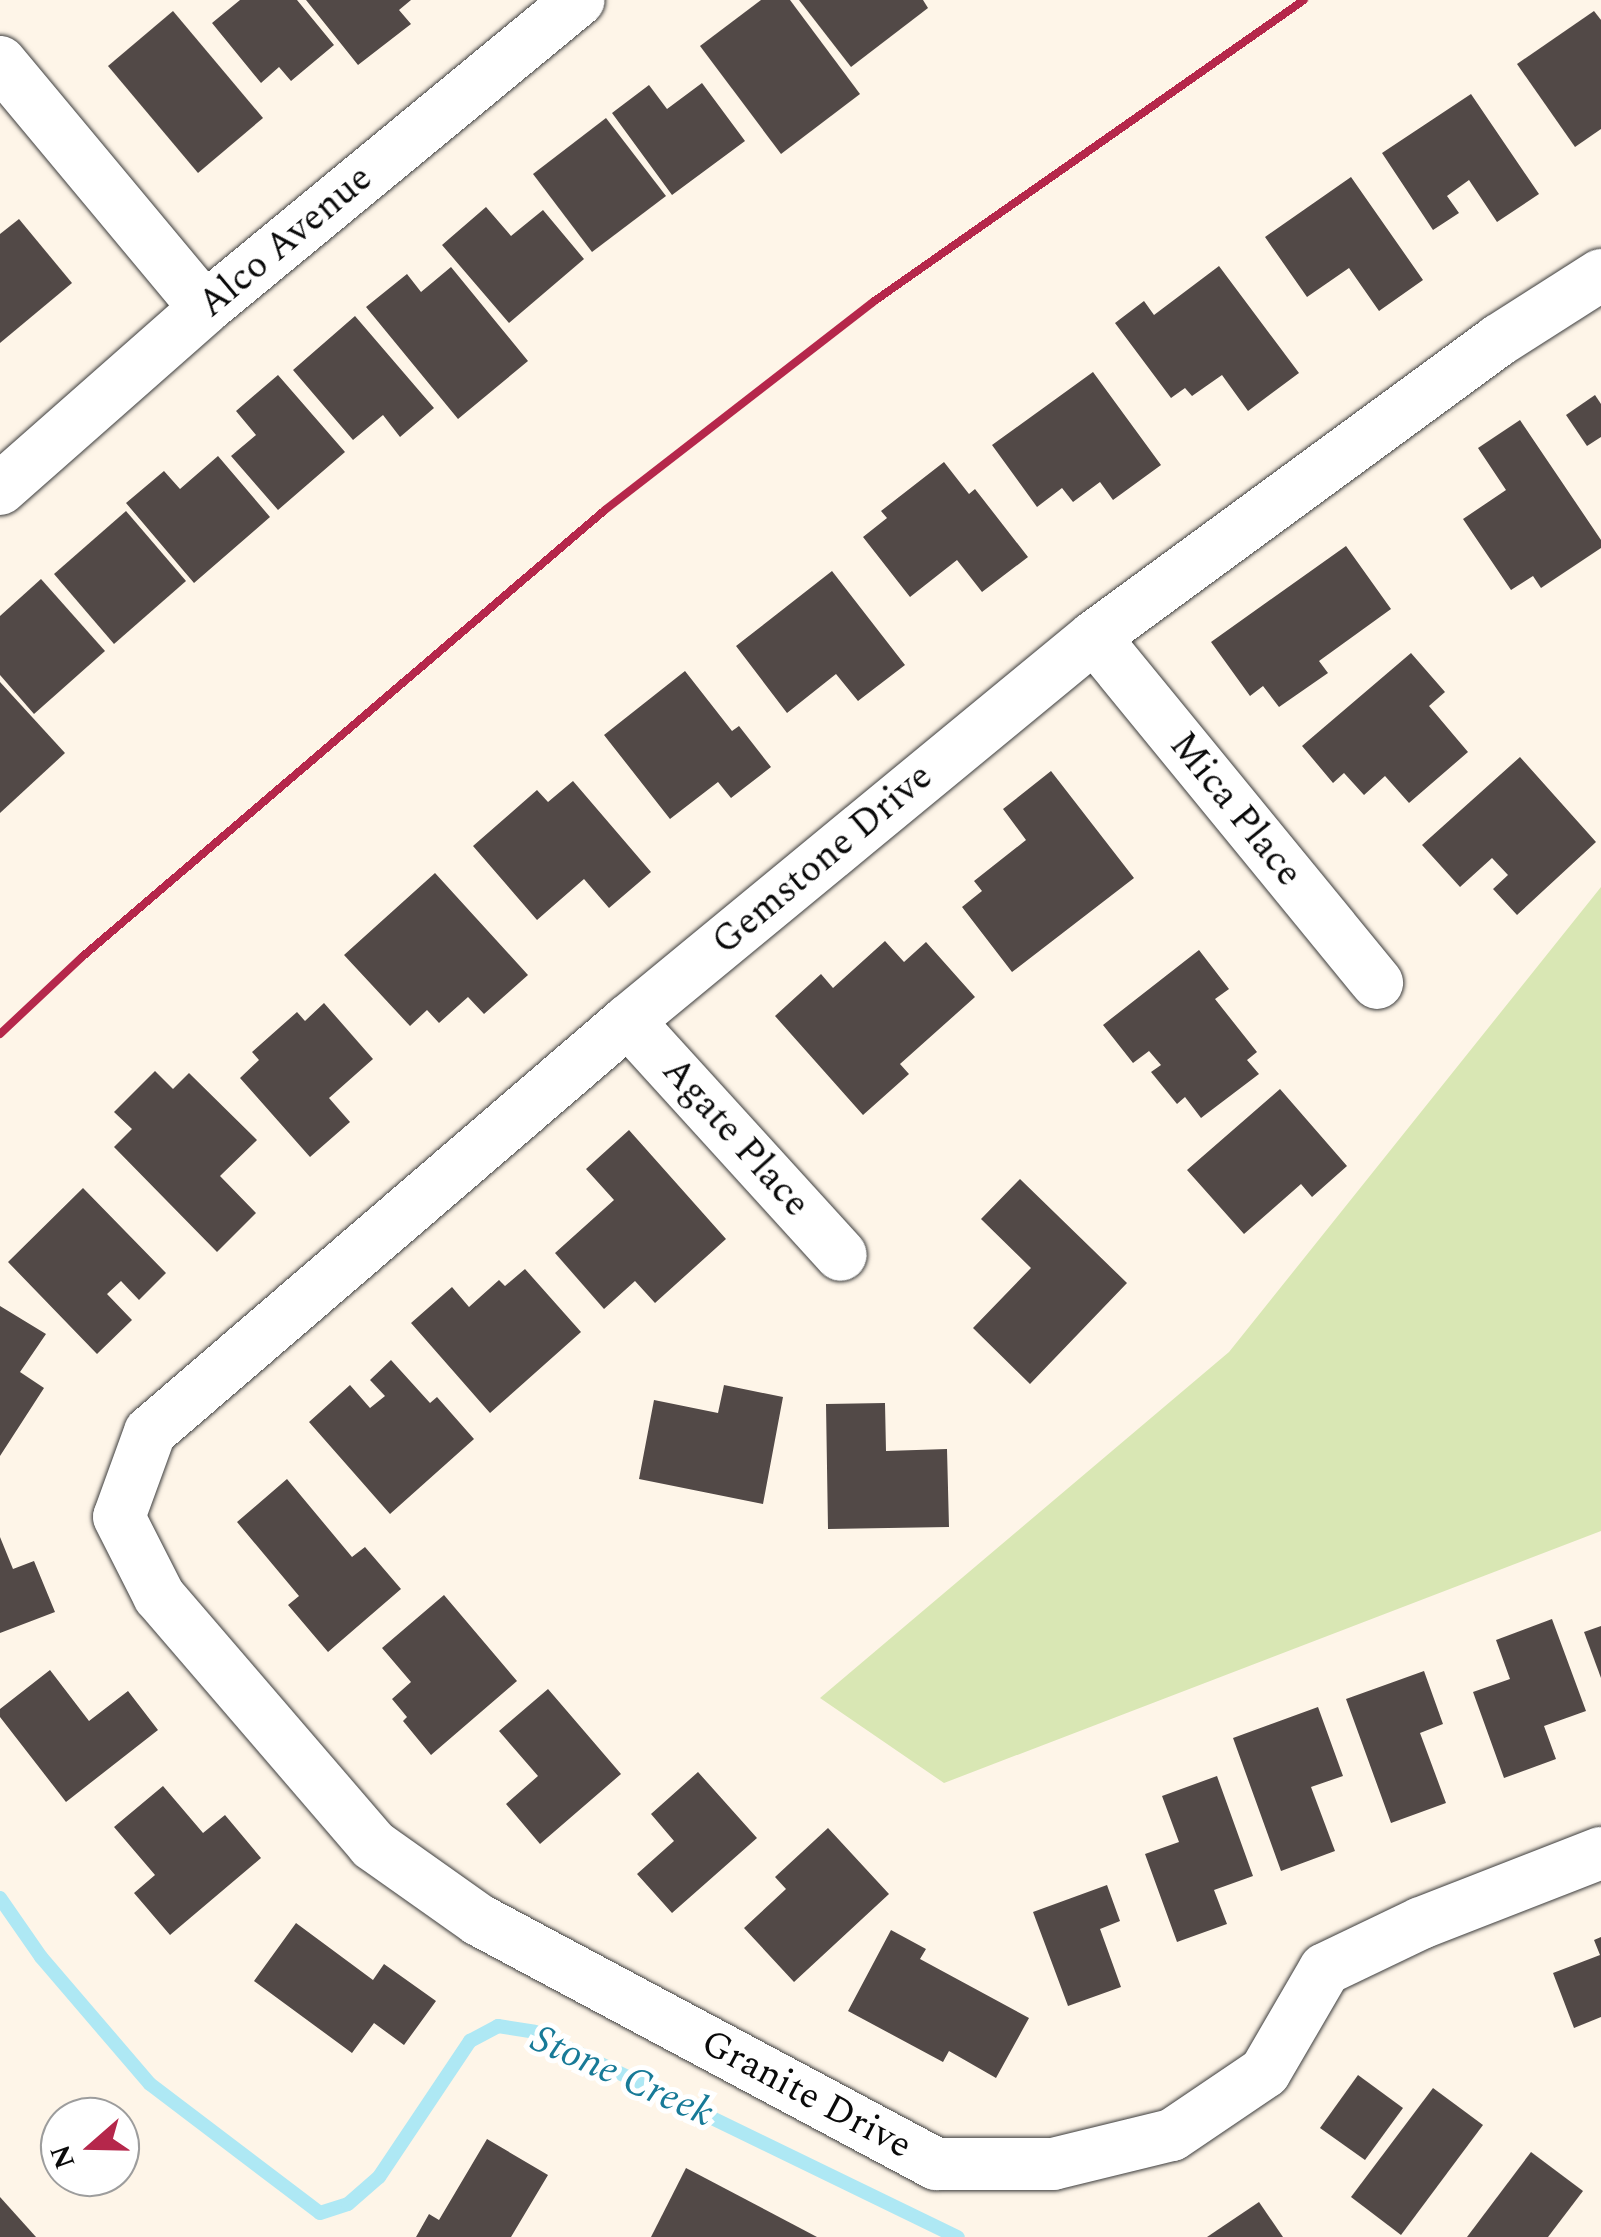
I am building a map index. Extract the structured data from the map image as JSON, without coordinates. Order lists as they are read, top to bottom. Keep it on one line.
{"streets":{"street":["Alco Avenue","Mica Place","Gemstone Drive","Agate Place","Granite Drive"]},"crossings":[["Mica Place","Gemstone Drive"],["Gemstone Drive","Agate Place"],["Gemstone Drive","Granite Drive"]],"water":["Stone Creek"],"north":"left"}
